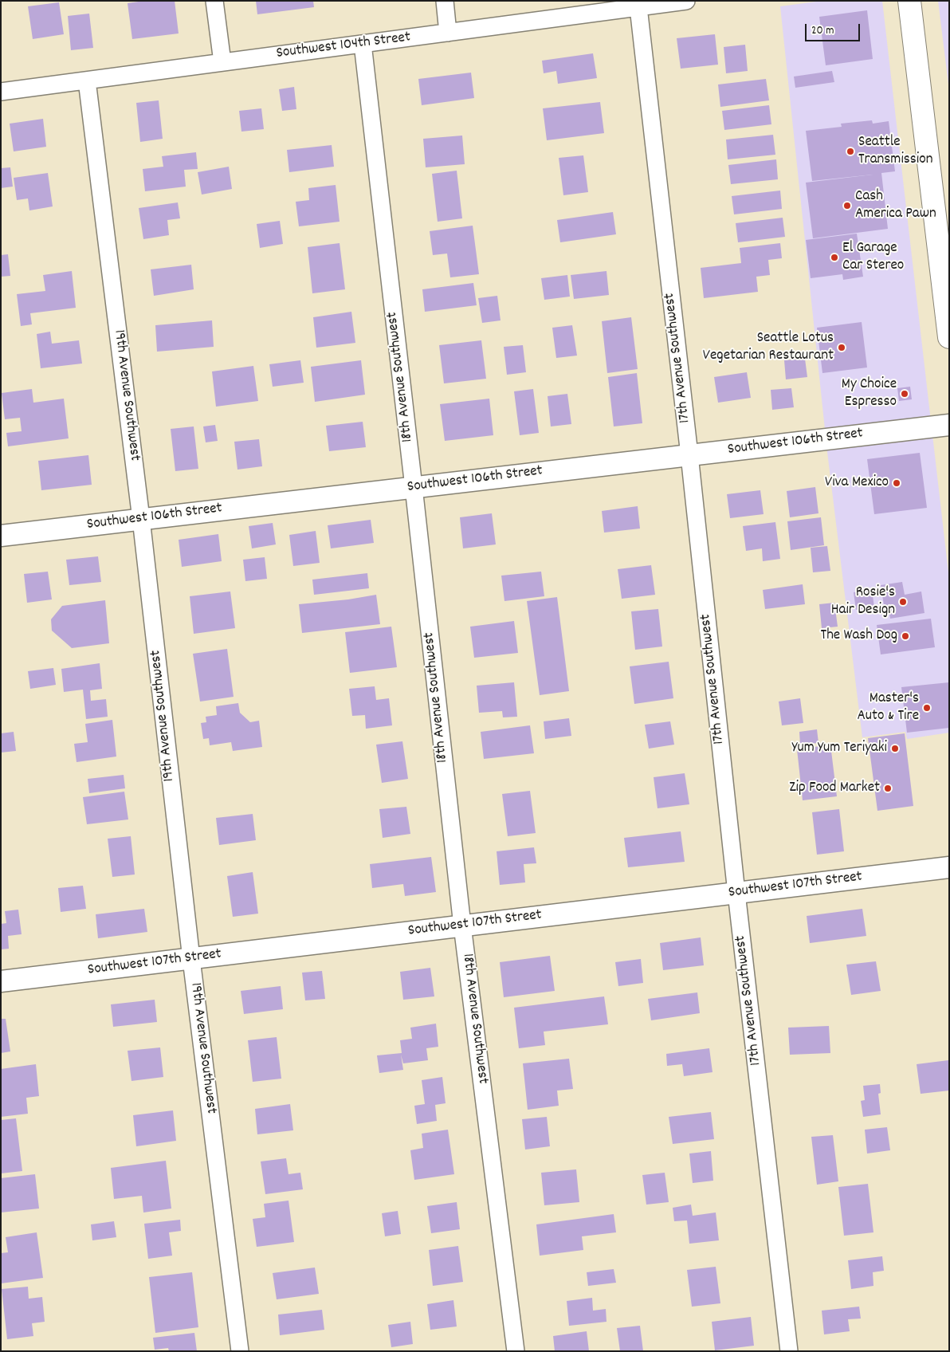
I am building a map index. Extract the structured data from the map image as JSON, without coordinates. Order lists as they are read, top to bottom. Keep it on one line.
{"streets":{"street":["Southwest 104th Street","17th Avenue Southwest","18th Avenue Southwest","19th Avenue Southwest","Southwest 106th Street","Southwest 107th Street"]},"crossings":[["Southwest 104th Street","17th Avenue Southwest"],["Southwest 104th Street","18th Avenue Southwest"],["Southwest 104th Street","19th Avenue Southwest"],["17th Avenue Southwest","Southwest 106th Street"],["17th Avenue Southwest","Southwest 107th Street"],["18th Avenue Southwest","Southwest 106th Street"],["18th Avenue Southwest","Southwest 107th Street"],["19th Avenue Southwest","Southwest 106th Street"],["19th Avenue Southwest","Southwest 107th Street"]],"places":["Seattle Transmission","Cash America Pawn","El Garage Car Stereo","Seattle Lotus Vegetarian Restaurant","My Choice Espresso","Viva Mexico","Rosie's Hair Design","The Wash Dog","Master's Auto & Tire","Yum Yum Teriyaki","Zip Food Market"],"scale_bar":"20 m"}
